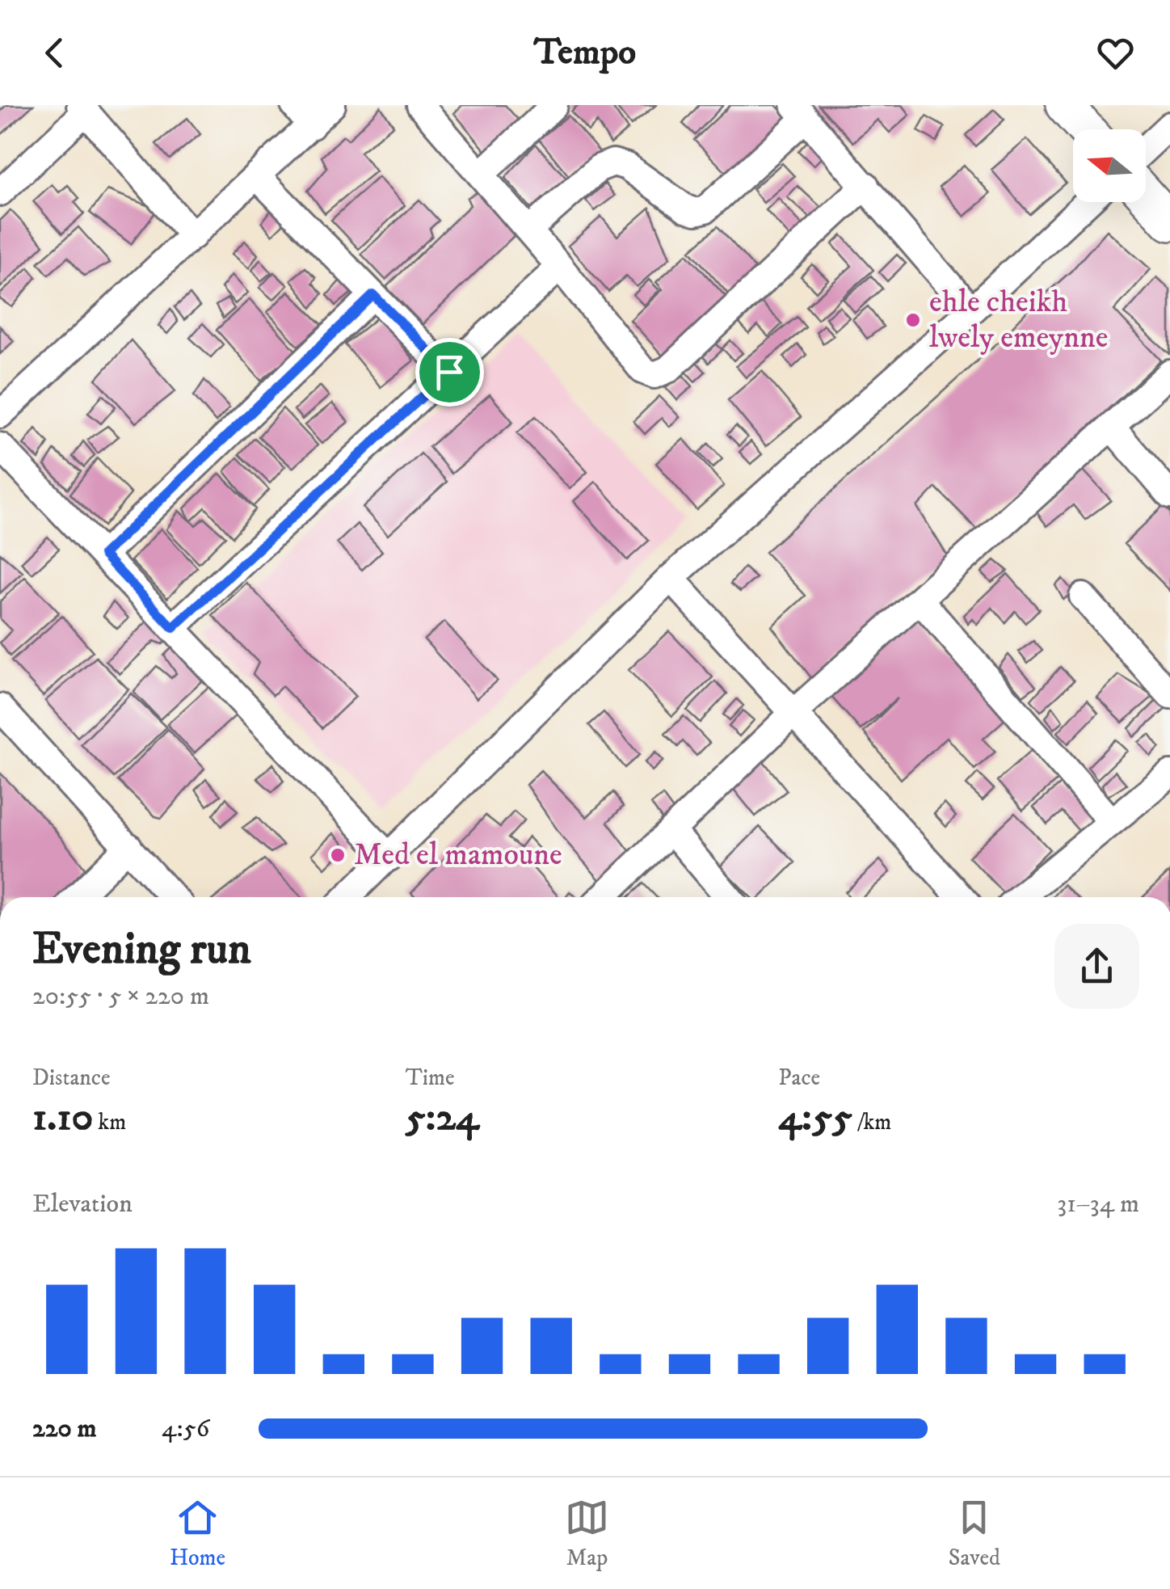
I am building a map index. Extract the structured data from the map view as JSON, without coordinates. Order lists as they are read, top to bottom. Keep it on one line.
{"places":["ehle cheikh lwely emeynne","Med el mamoune"],"north":"left","page":{"header":"Tempo","heading":["Evening run","20:55 · 5 × 220 m"],"stats":[["Distance","1.10 km"],["Time","5:24"],["Pace","4:55 /km"]],"chart":["Elevation","31–34 m"],"list":[{"name":"220 m","note":"4:56"}],"tabs":["Home","Map","Saved"]}}
